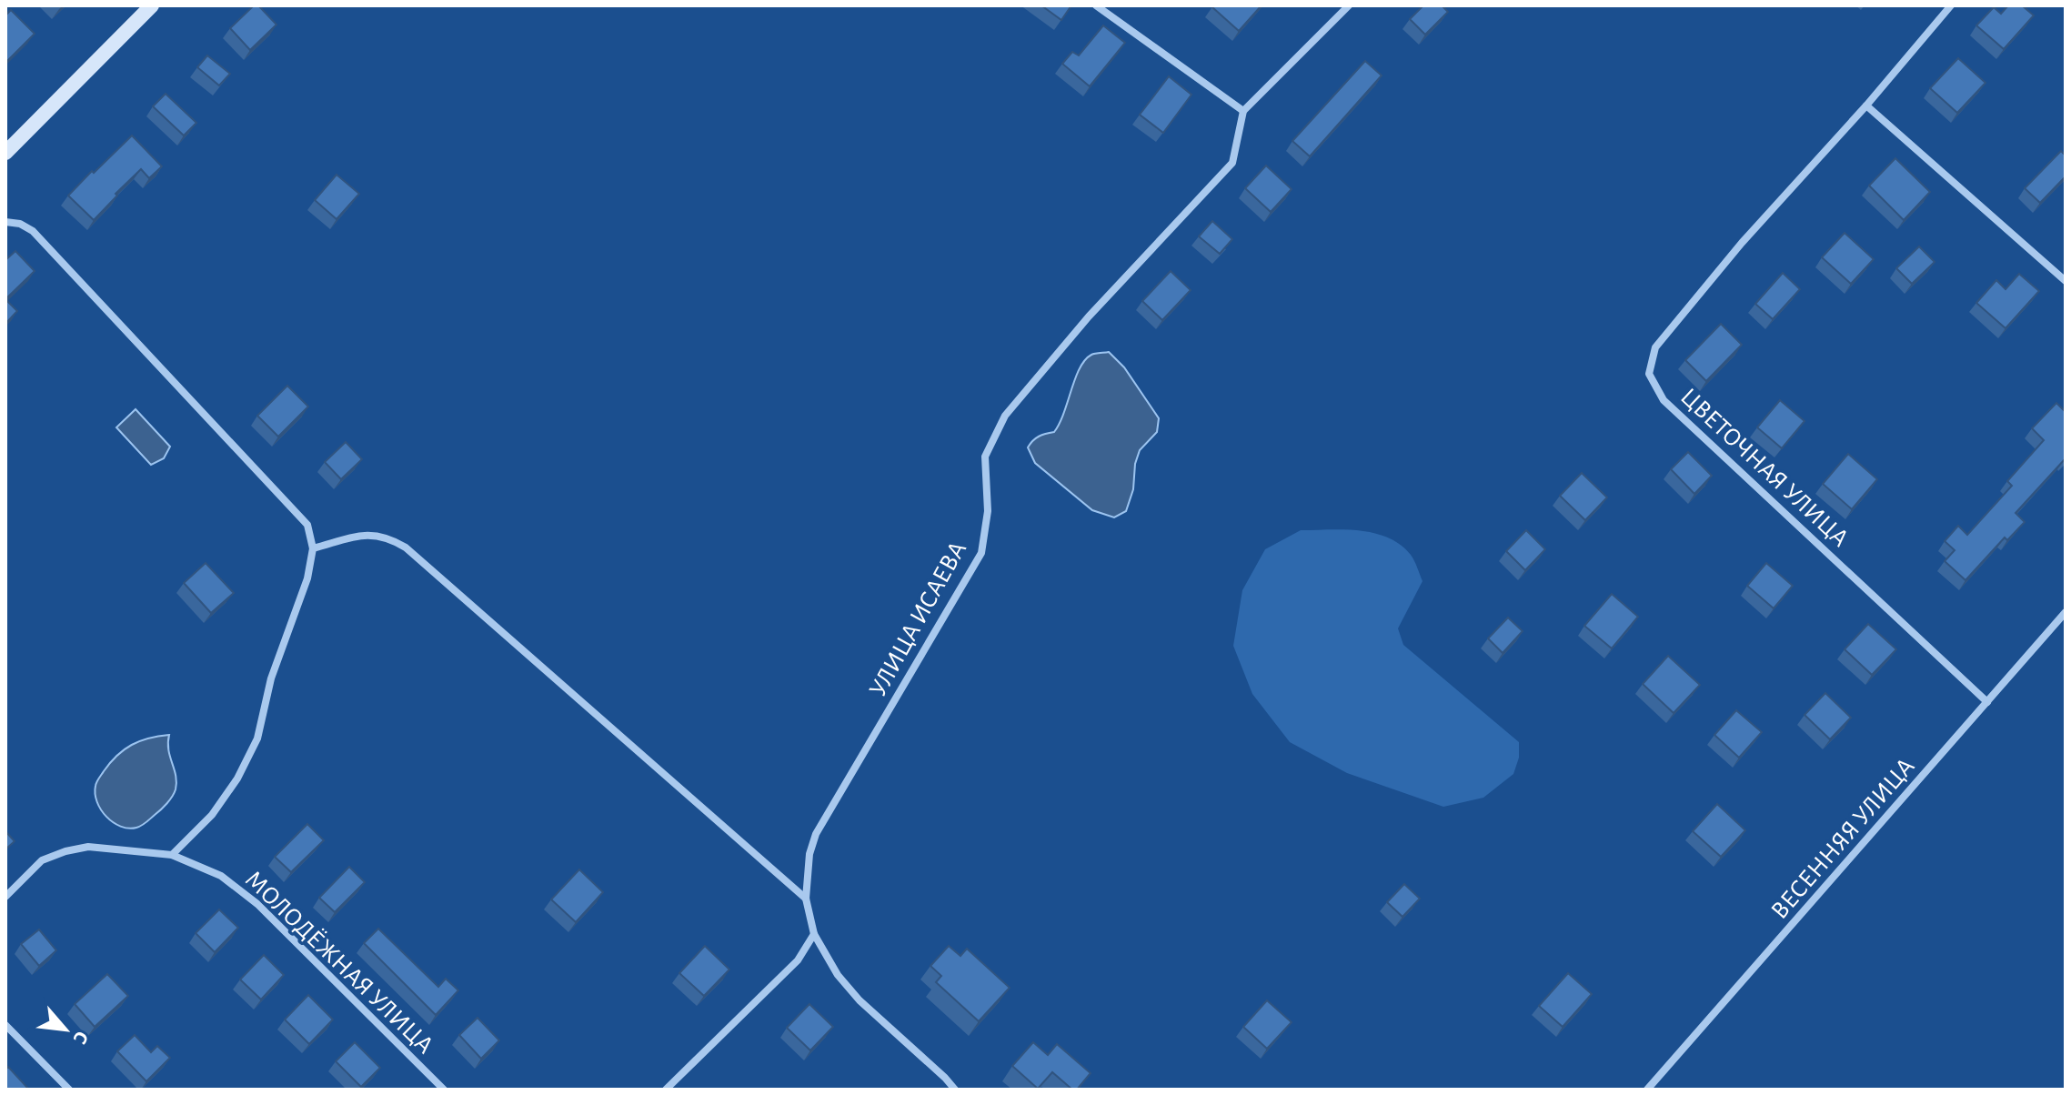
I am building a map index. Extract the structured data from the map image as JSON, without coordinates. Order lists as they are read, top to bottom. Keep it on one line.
{"streets":{"street":["ЦВЕТОЧНАЯ УЛИЦА","УЛИЦА ИСАЕВА","ВЕСЕННЯЯ УЛИЦА","МОЛОДЁЖНАЯ УЛИЦА"]},"crossings":[["ЦВЕТОЧНАЯ УЛИЦА","ВЕСЕННЯЯ УЛИЦА"]],"north":"bottom right"}
